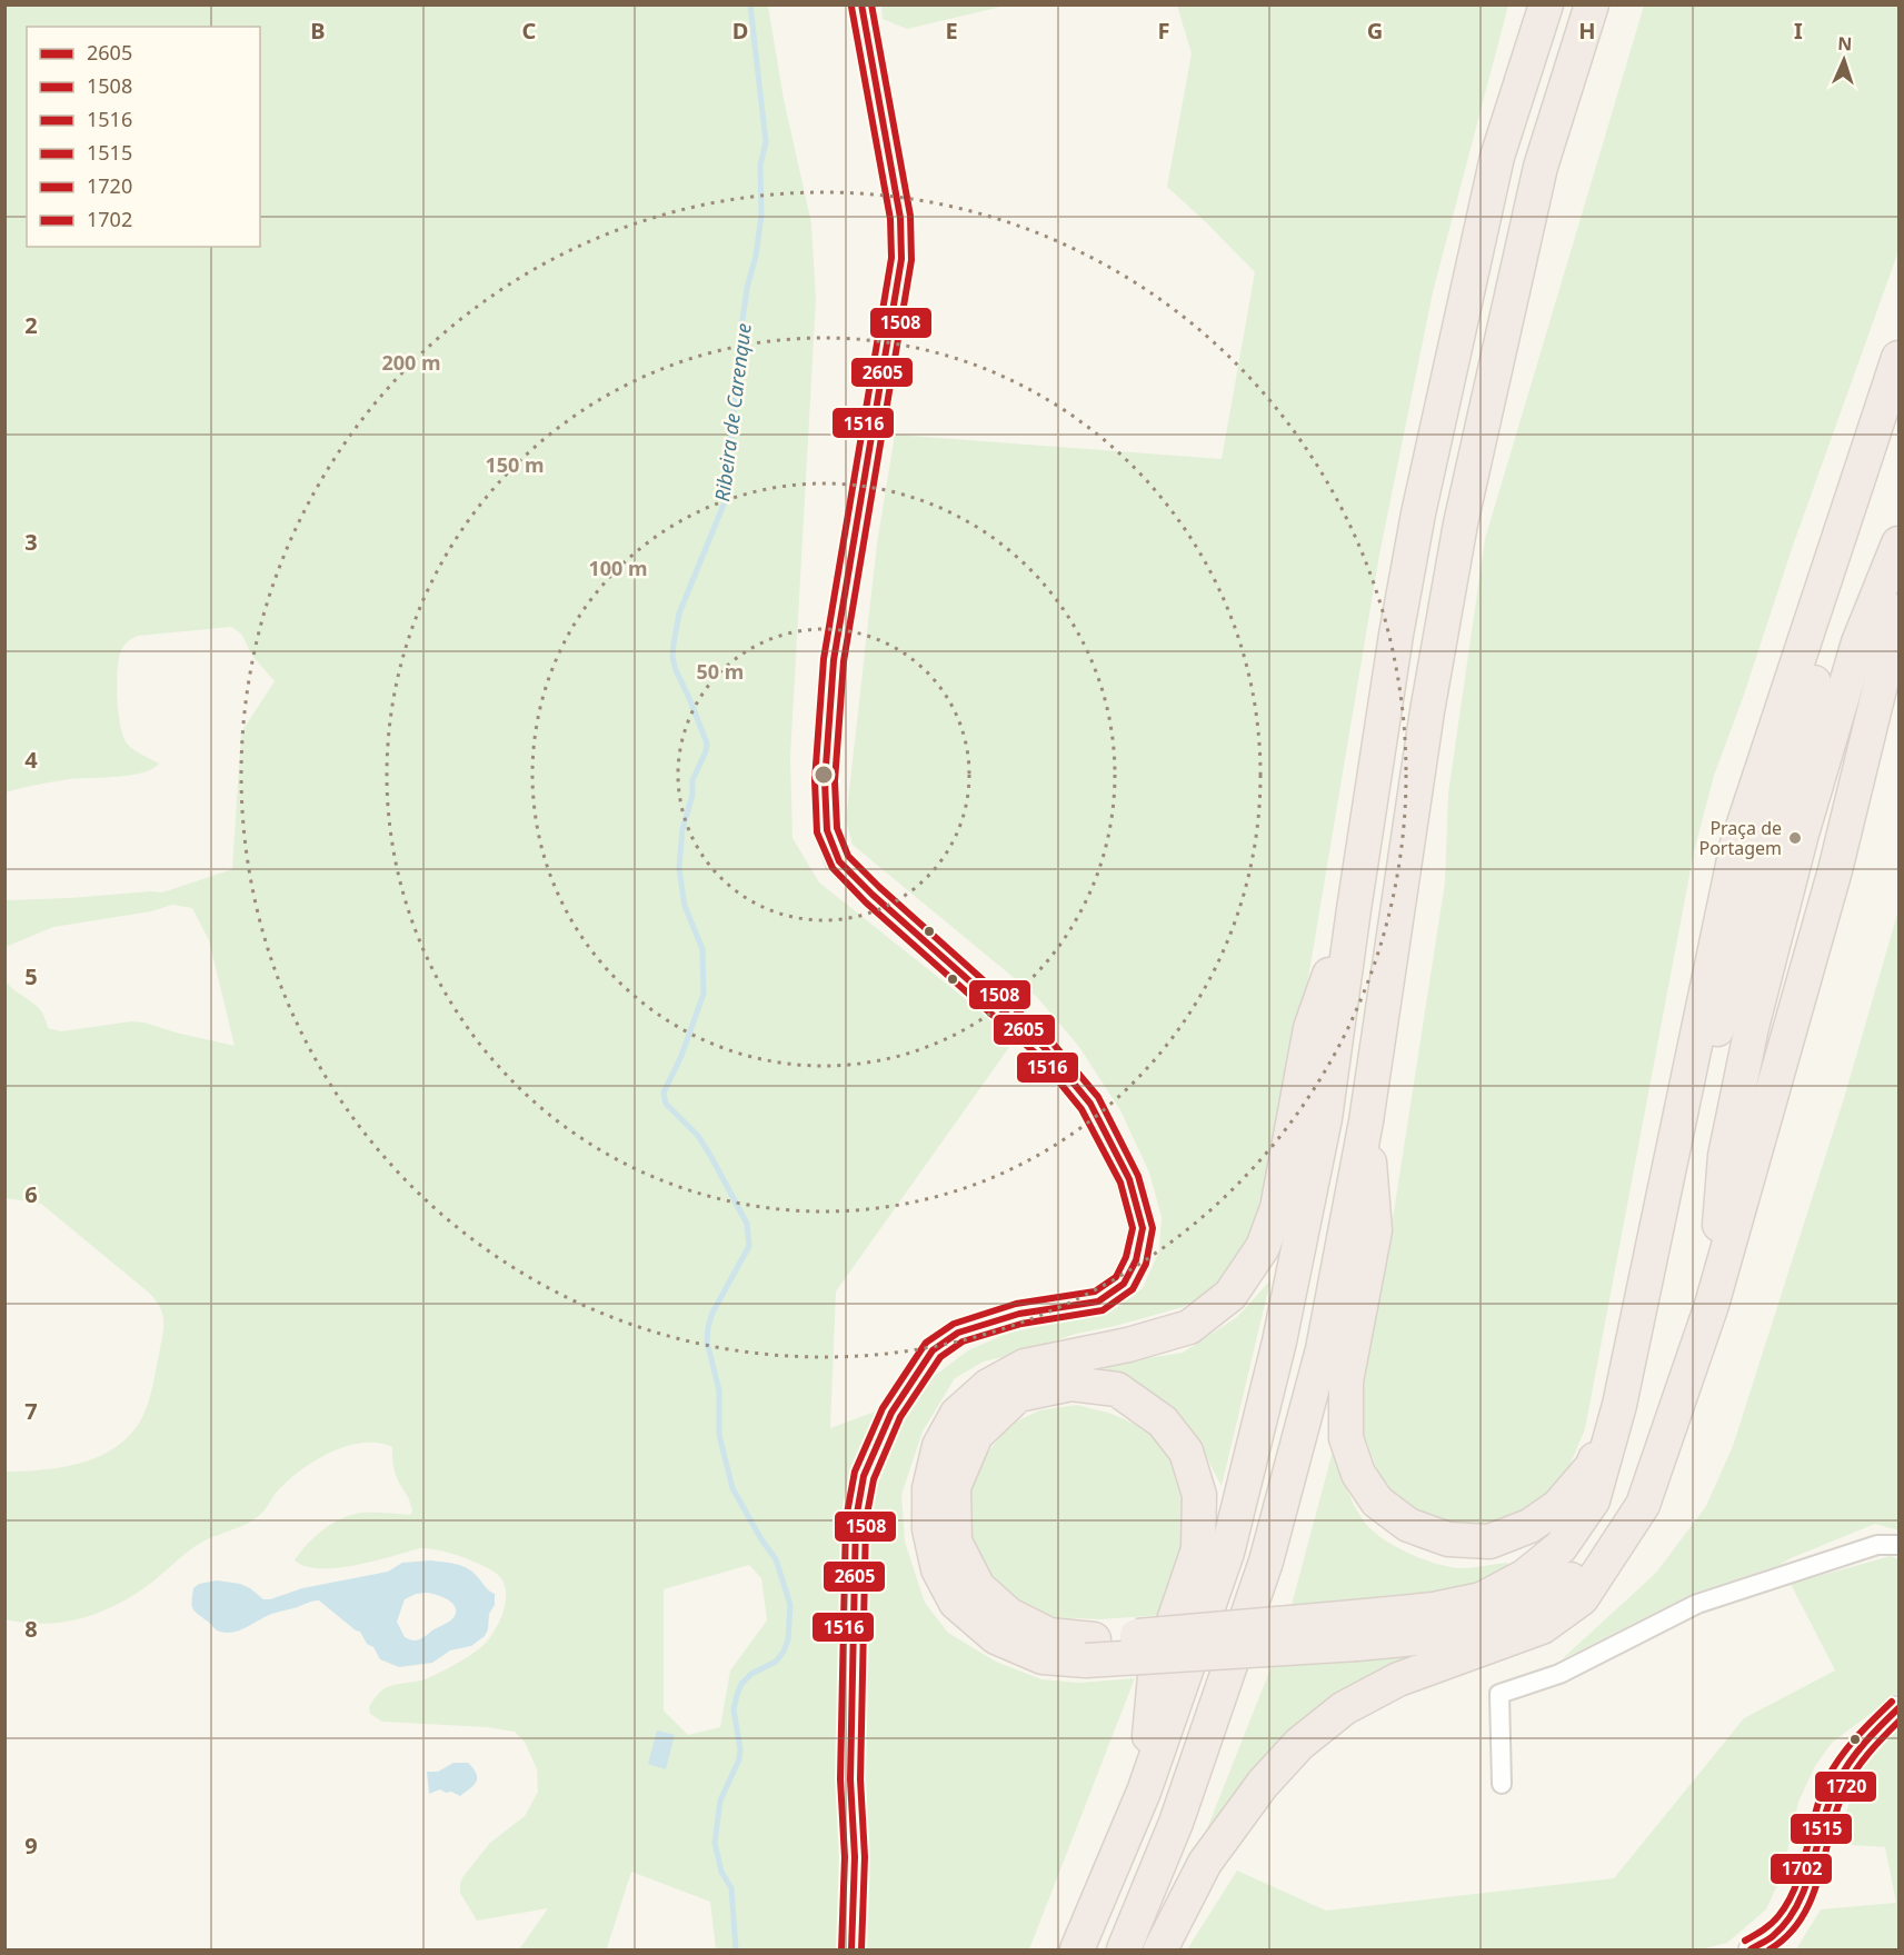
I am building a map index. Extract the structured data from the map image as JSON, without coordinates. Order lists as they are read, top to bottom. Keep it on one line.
{"water":["Ribeira de Carenque"],"places":["Praça de Portagem"],"lines":["transit line 2605","transit line 1508","transit line 1516","transit line 1702","transit line 1515","transit line 1720"],"legend":["2605","1508","1516","1515","1720","1702"],"north":"top","grid":{"columns":["B","C","D","E","F","G","H","I"],"rows":["2","3","4","5","6","7","8","9"]},"rings":["200 m","150 m","100 m","50 m"]}
